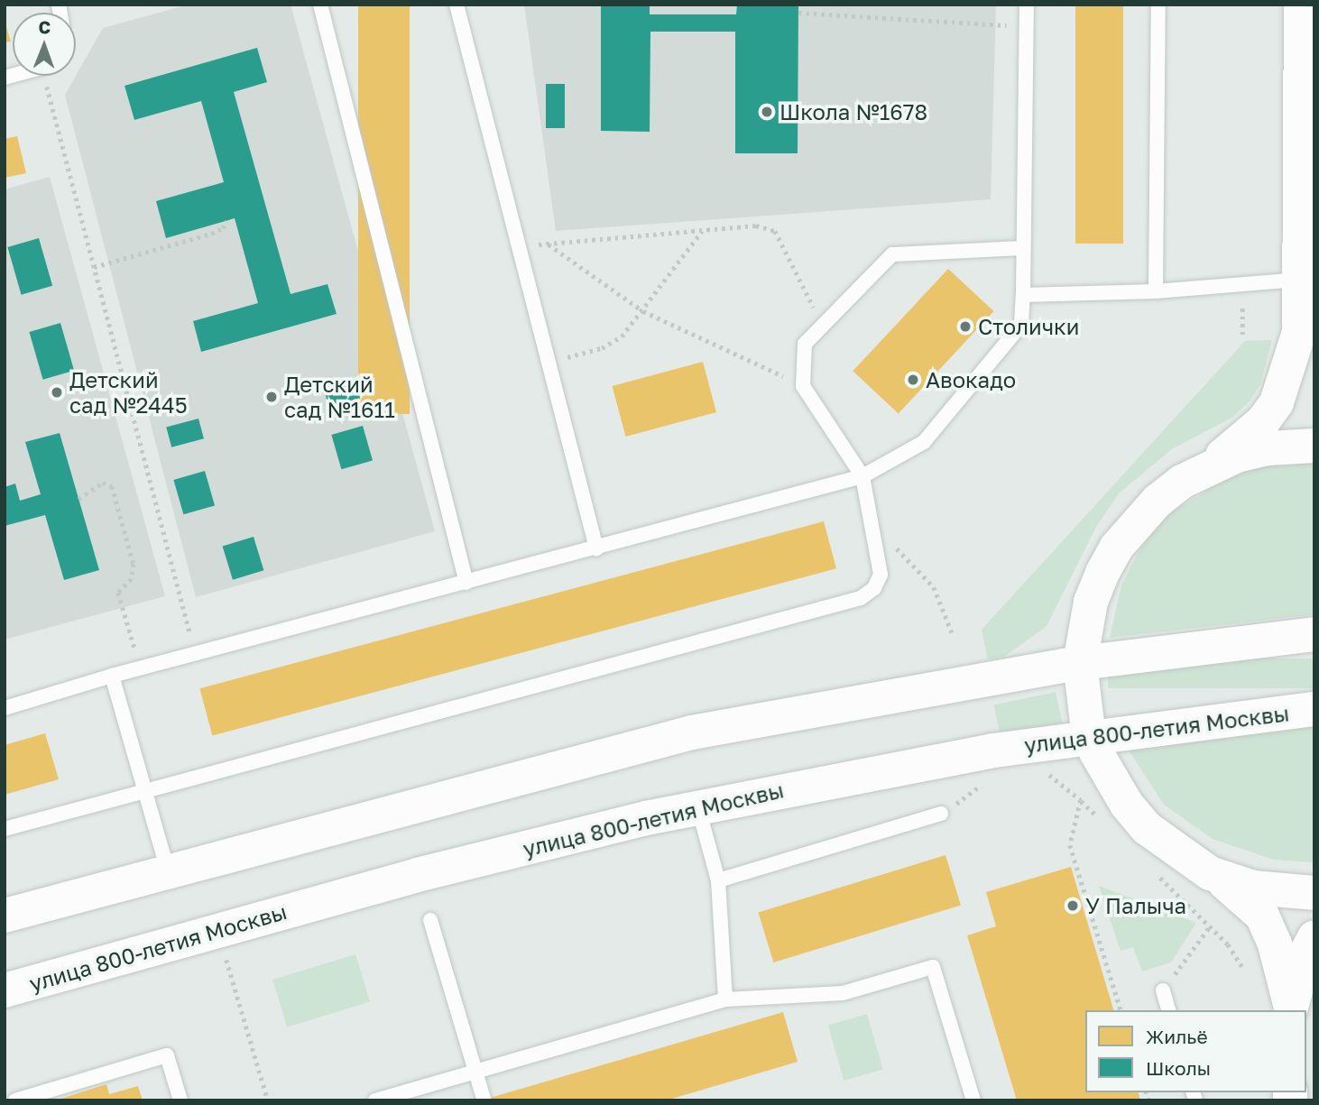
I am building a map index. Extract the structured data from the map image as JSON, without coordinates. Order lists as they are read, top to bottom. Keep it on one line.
{"streets":{"main road":["улица 800-летия Москвы"]},"places":["Школа №1678","Столички","Авокадо","Детский сад №2445","Детский сад №1611","У Палыча"],"legend":["Жильё","Школы"],"north":"top"}
